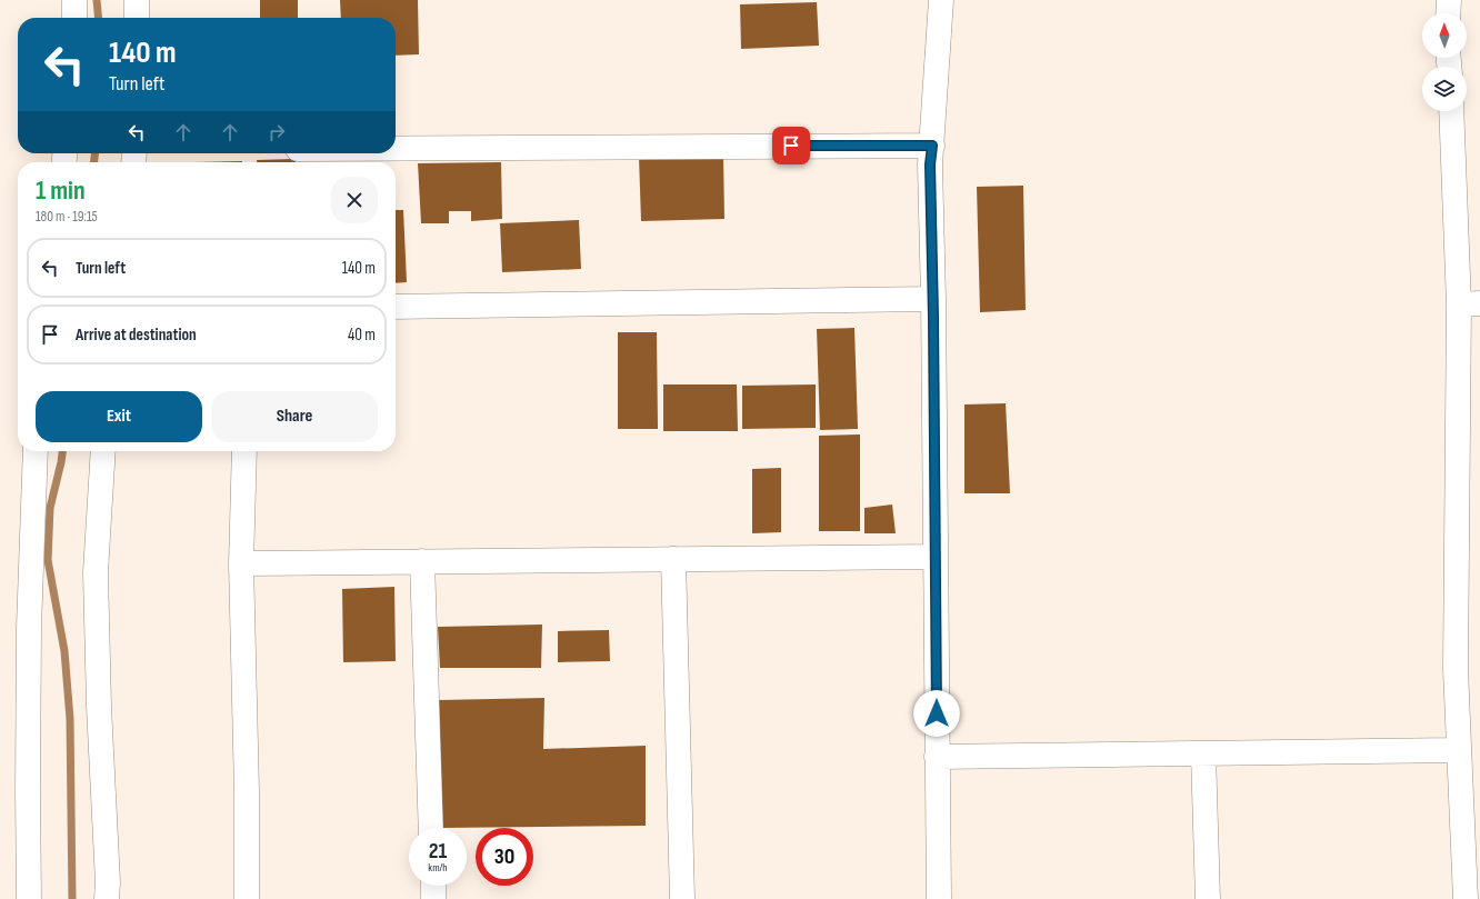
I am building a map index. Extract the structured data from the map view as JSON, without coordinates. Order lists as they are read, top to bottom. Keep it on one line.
{"north":"top","page":{"turn":["140 m","Turn left"],"heading":["1 min","180 m · 19:15"],"list":[{"name":"Turn left","value":"140 m"},{"name":"Arrive at destination","value":"40 m"}],"buttons":["Exit","Share"],"speed":"21 km/h","limit":"30"}}
